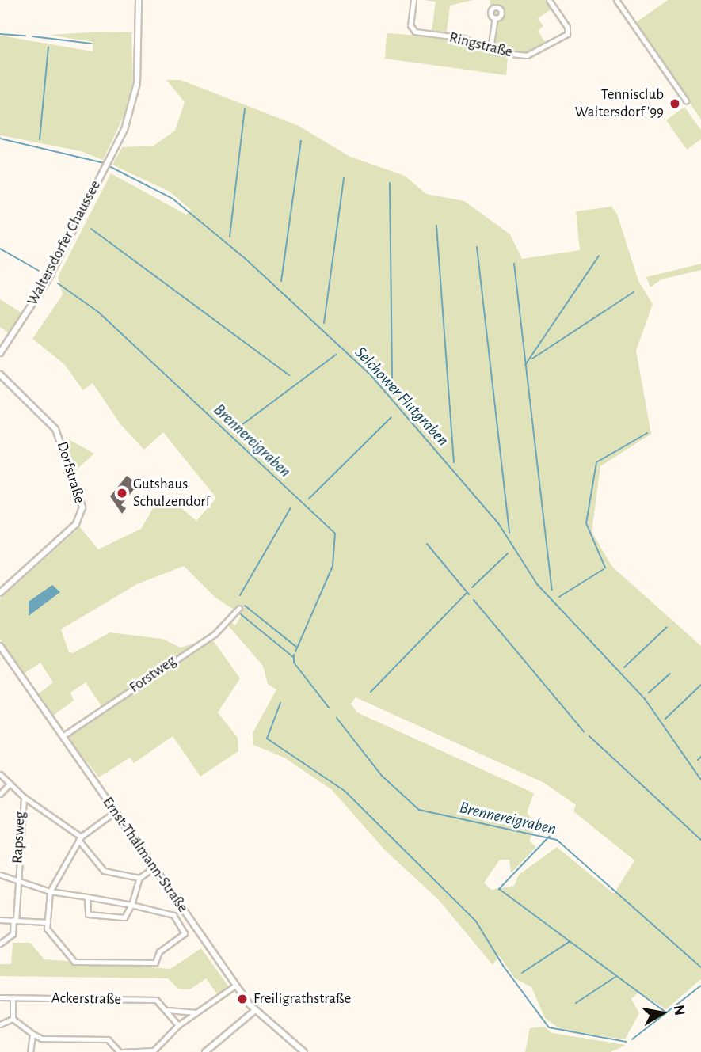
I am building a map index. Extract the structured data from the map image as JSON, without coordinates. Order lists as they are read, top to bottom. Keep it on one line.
{"streets":{"street":["Ringstraße","Waltersdorfer Chaussee","Dorfstraße","Forstweg","Rapsweg","Ernst-Thälmann-Straße","Ackerstraße"]},"crossings":[["Forstweg","Ernst-Thälmann-Straße"]],"water":["Selchower Flutgraben","Brennereigraben"],"places":["Tennisclub Waltersdorf '99","Gutshaus Schulzendorf","Freiligrathstraße"],"north":"right"}
